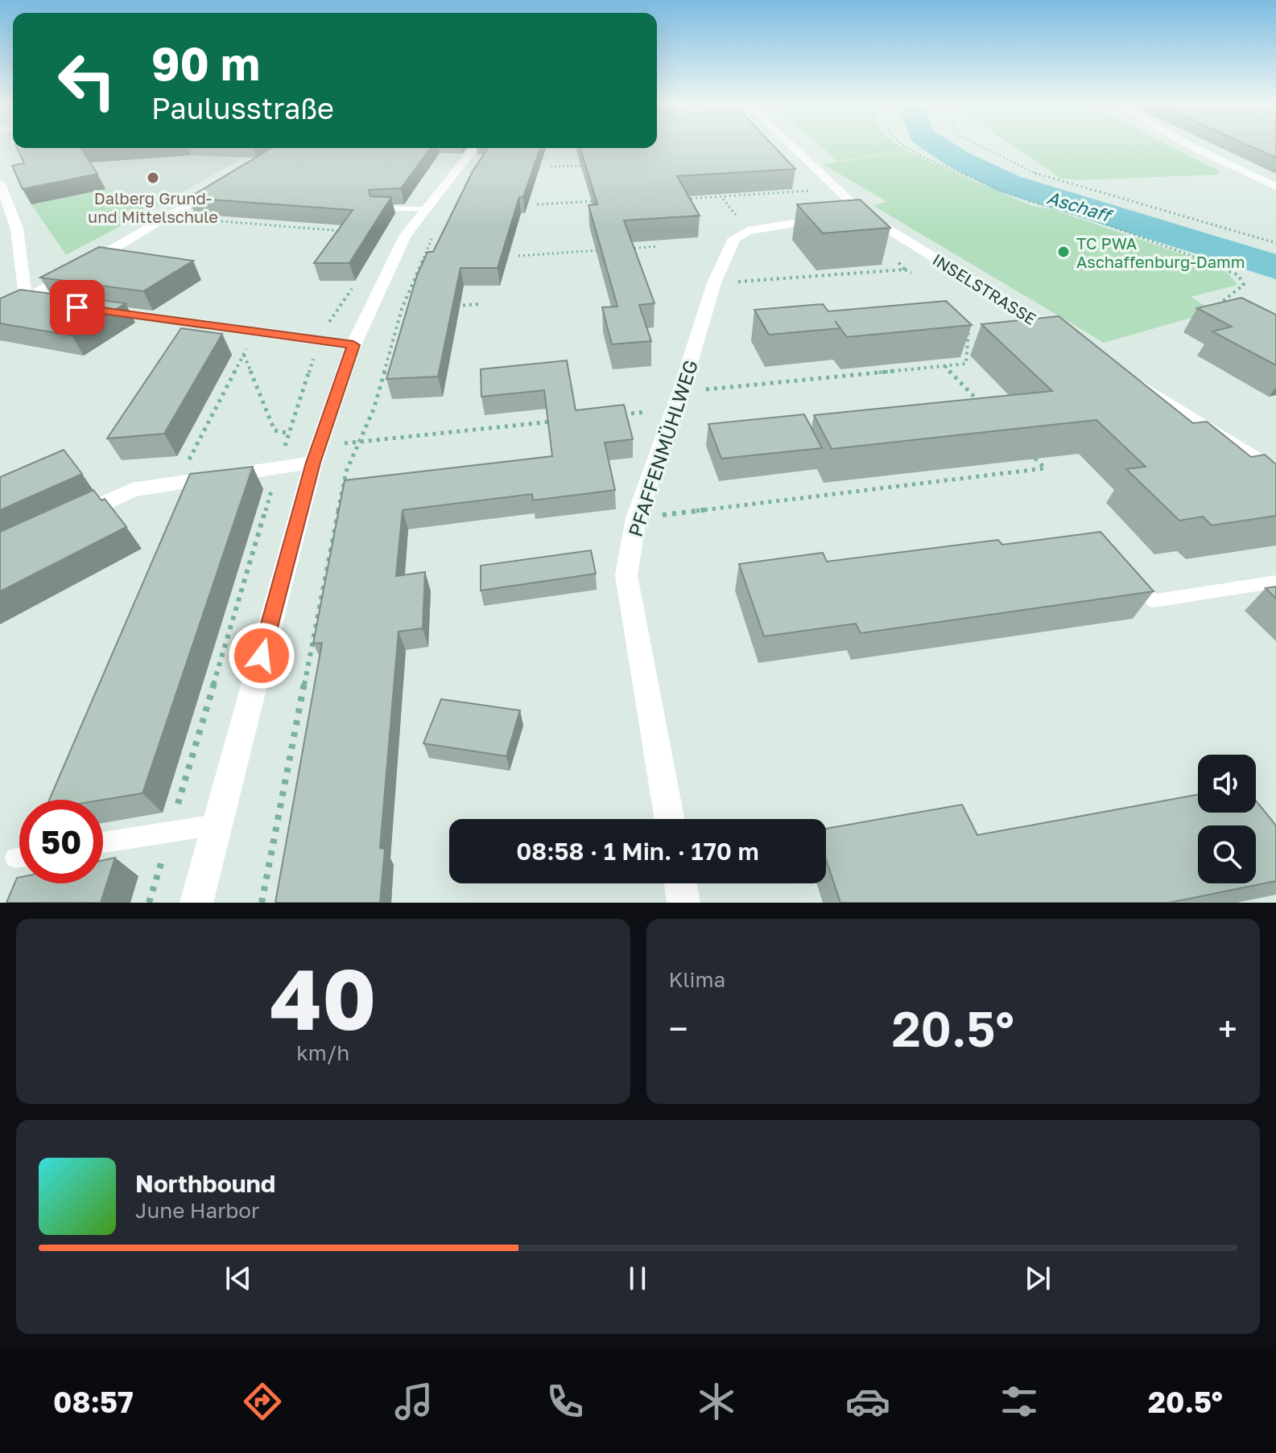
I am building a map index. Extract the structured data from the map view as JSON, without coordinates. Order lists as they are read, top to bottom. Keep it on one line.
{"streets":{"street":["INSELSTRASSE","PFAFFENMÜHLWEG"]},"crossings":[["INSELSTRASSE","PFAFFENMÜHLWEG"]],"water":["Aschaff"],"places":["Dalberg Grund- und Mittelschule","TC PWA Aschaffenburg-Damm"],"page":{"turn":["90 m","Paulusstraße"],"limit":"50","trip":"08:58 · 1 Min. · 170 m","tile":[["40","km/h"],"Klima"],"heat":["−","20.5°","+"],"song":["Northbound","June Harbor"],"tabs":["08:57","20.5°"]}}
